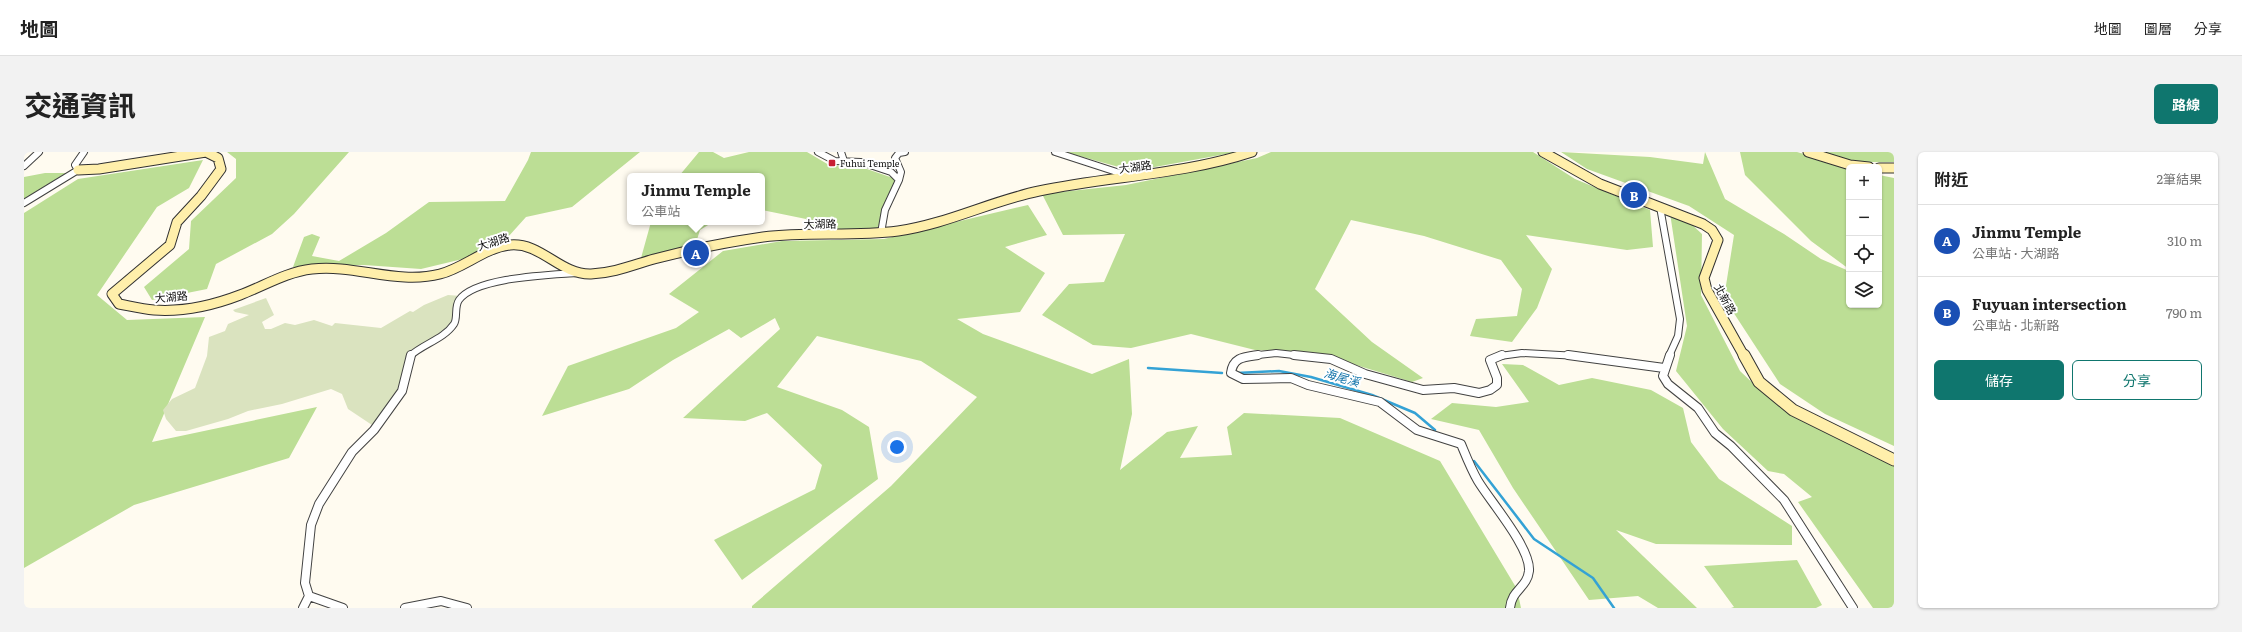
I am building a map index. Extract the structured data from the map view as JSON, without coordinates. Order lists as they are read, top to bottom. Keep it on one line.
{"streets":{"street":["大湖路","北新路"]},"water":["海尾溪"],"places":{"transit":["Fuhui Temple"]},"page":{"header":"地圖","nav":["地圖","圖層","分享"],"title":"交通資訊","buttons":["路線",["儲存","分享"]],"heading":["附近","2筆結果"],"map_buttons":["+","−"],"popup":["Jinmu Temple","公車站"],"pins":["B","A"],"list":[{"mark":"A","name":"Jinmu Temple","note":"公車站 · 大湖路","value":"310 m"},{"mark":"B","name":"Fuyuan intersection","note":"公車站 · 北新路","value":"790 m"}]}}
